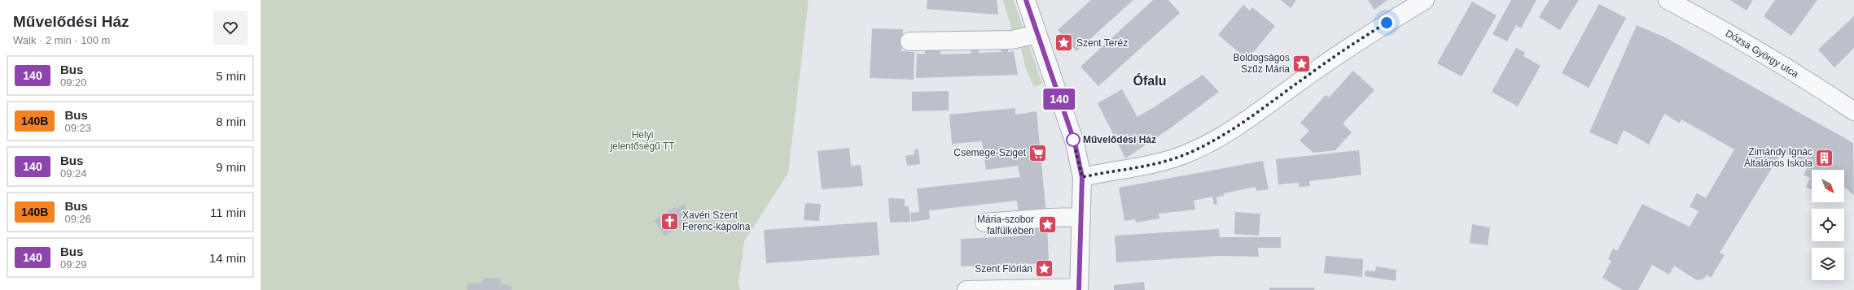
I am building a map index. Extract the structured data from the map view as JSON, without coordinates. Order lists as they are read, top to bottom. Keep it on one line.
{"streets":{"street":["Dózsa György utca"]},"districts":["Ófalu"],"parks":["Helyi jelentőségű TT"],"places":{"place":["Szent Teréz","Boldogságos Szűz Mária","Mária-szobor falfülkében","Szent Flórián"],"other":["Művelődési Ház"],"supermarket":["Csemege-Sziget"],"building":["Zimándy Ignác Általános Iskola"],"church":["Xavéri Szent Ferenc-kápolna"]},"lines":["bus line 140"],"north":"bottom right","page":{"heading":["Művelődési Ház","Walk · 2 min · 100 m"],"on_map":"140","list":[{"mark":"140","name":"Bus","note":"09:20","value":"5 min"},{"mark":"140B","name":"Bus","note":"09:23","value":"8 min"},{"mark":"140","name":"Bus","note":"09:24","value":"9 min"},{"mark":"140B","name":"Bus","note":"09:26","value":"11 min"},{"mark":"140","name":"Bus","note":"09:29","value":"14 min"}]}}
